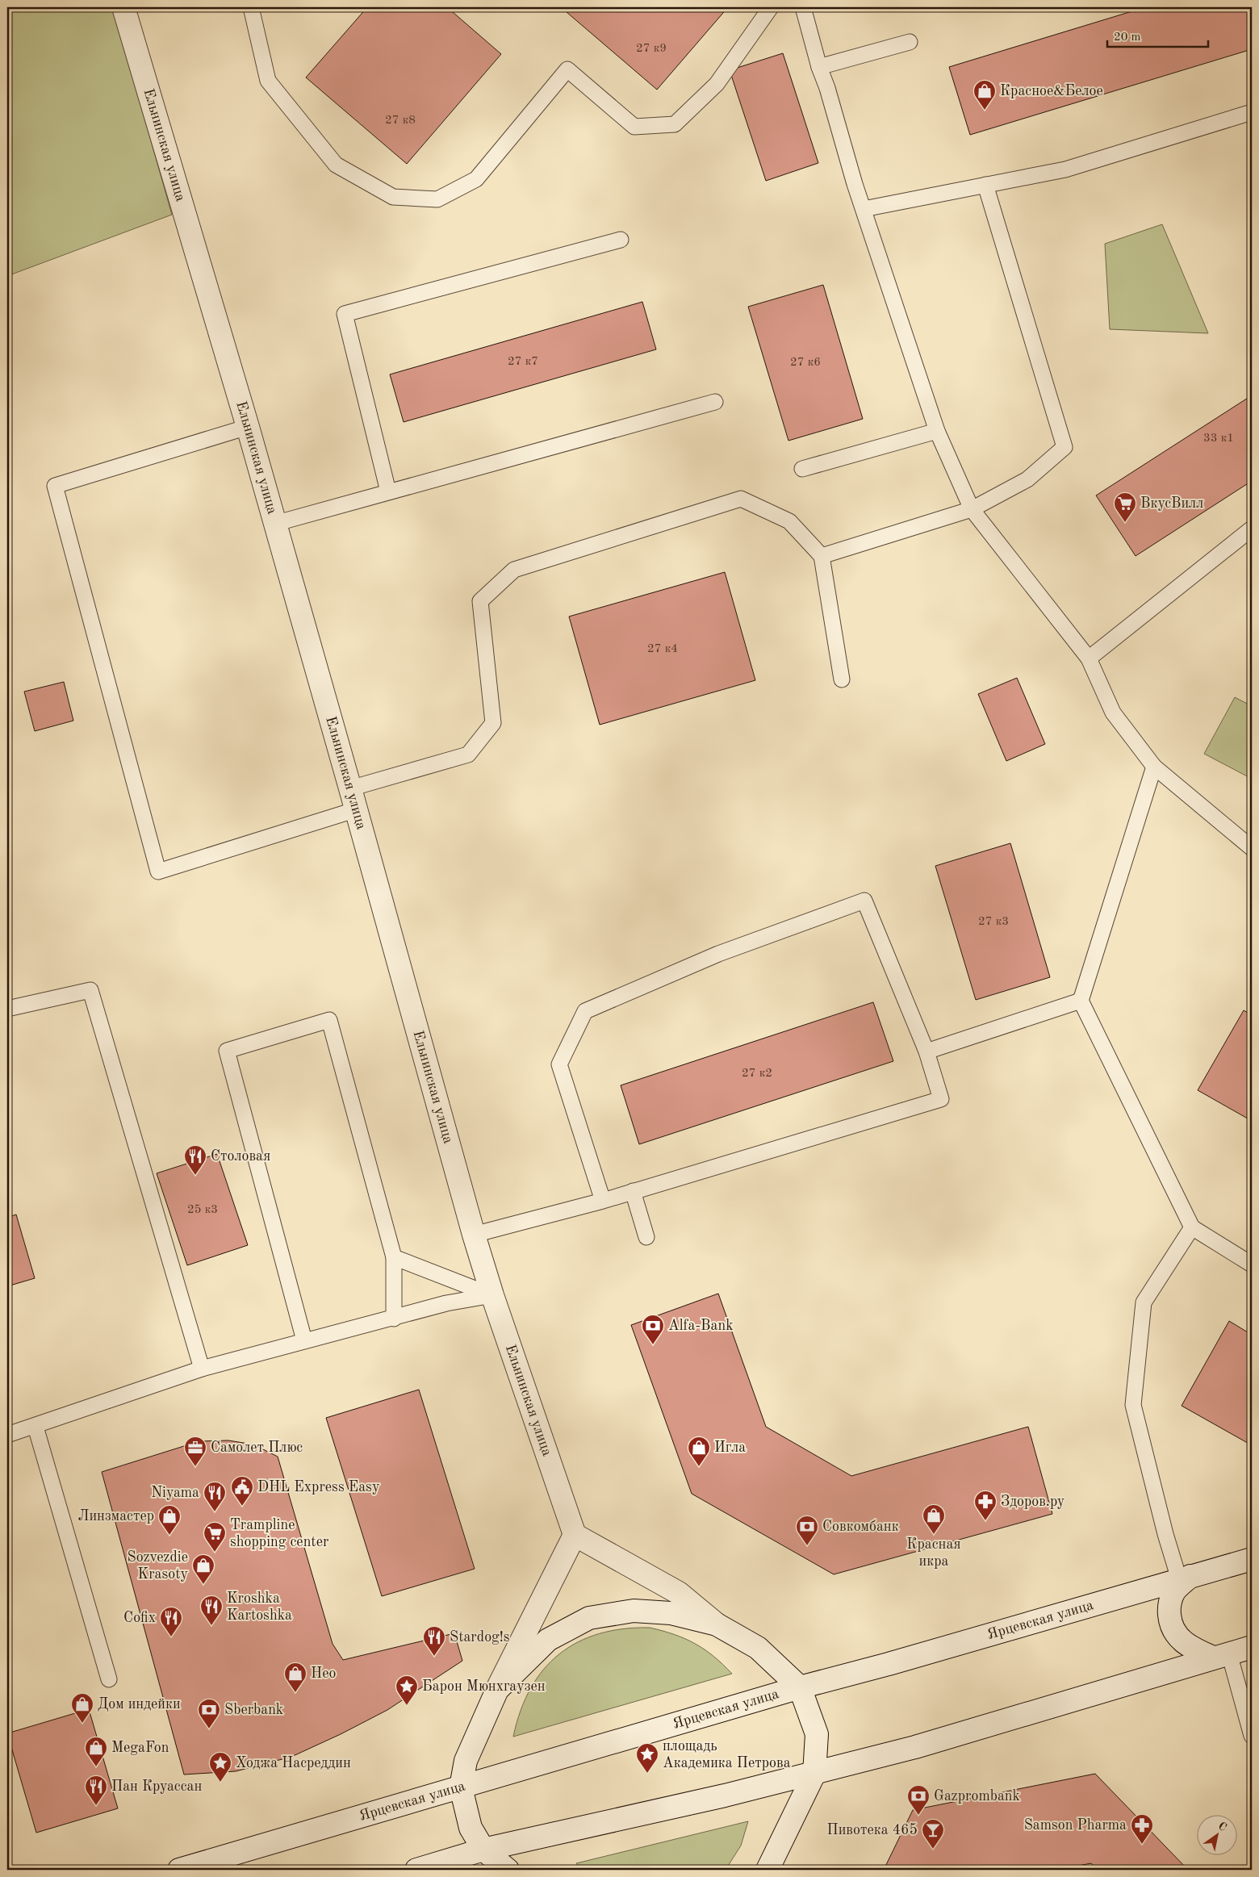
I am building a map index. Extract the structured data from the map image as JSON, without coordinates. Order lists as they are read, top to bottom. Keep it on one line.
{"streets":{"street":["Ельнинская улица","Ярцевская улица"]},"places":{"shop":["Красное&Белое","Игла","Красная икра","Линзмастер","Sozvezdie Krasoty","Нео","Дом индейки","MegaFon"],"supermarket":["ВкусВилл","Trampline shopping center"],"restaurant":["Столовая","Niyama","Kroshka Kartoshka","Cofix","Stardog!s","Пан Круассан"],"bank":["Alfa-Bank","Совкомбанк","Sberbank","Gazprombank"],"office":["Самолет Плюс"],"public building":["DHL Express Easy"],"pharmacy":["Здоров.ру","Samson Pharma"],"place":["Барон Мюнхгаузен","площадь Академика Петрова","Ходжа Насреддин"],"bar":["Пивотека 465"]},"house_numbers":["27 к9","27 к8","27 к7","27 к6","33 к1","27 к4","27 к3","27 к2","25 к3"],"scale_bar":"20 m","north":"top right"}
